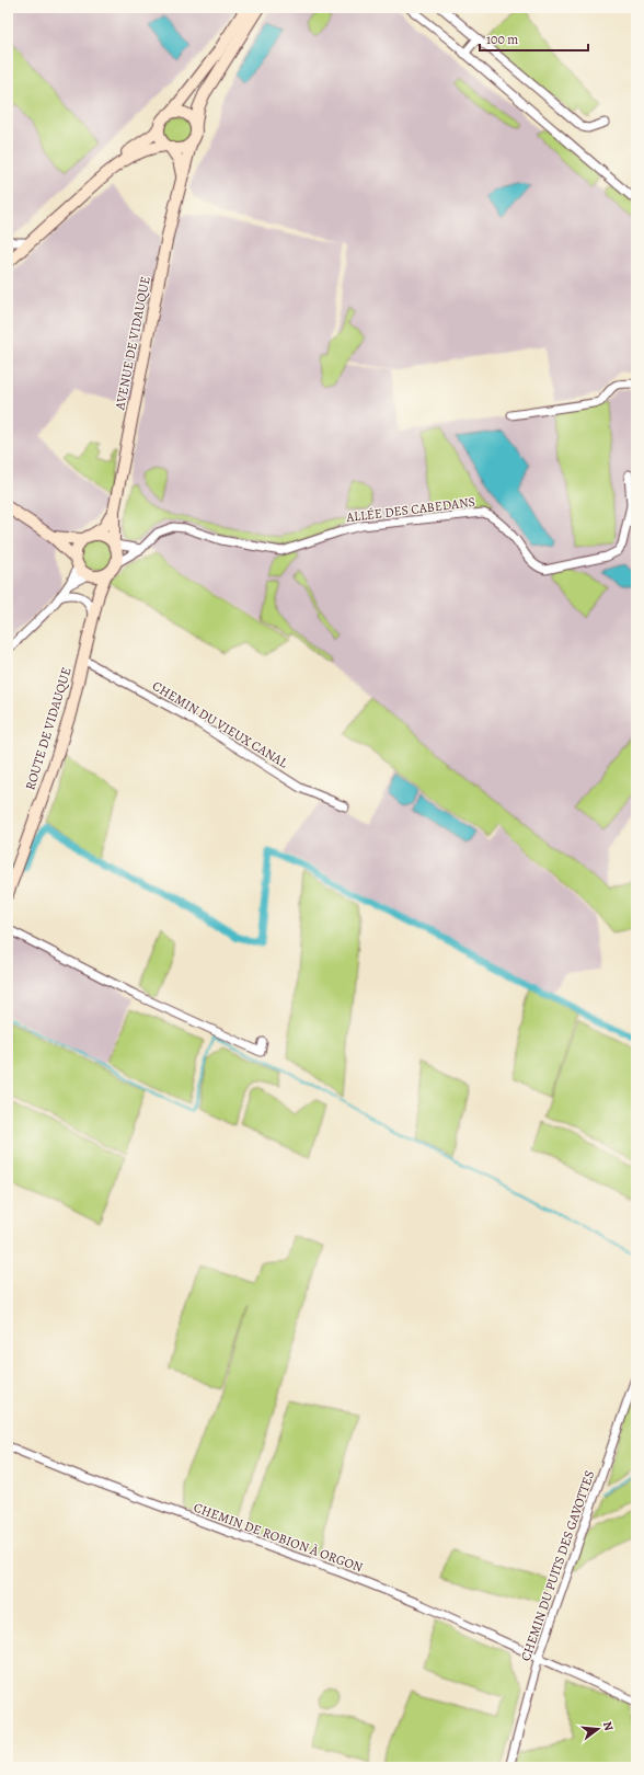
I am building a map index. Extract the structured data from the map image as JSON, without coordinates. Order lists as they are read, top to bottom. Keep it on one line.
{"streets":{"street":["AVENUE DE VIDAUQUE","ALLÉE DES CABEDANS","CHEMIN DU VIEUX CANAL","ROUTE DE VIDAUQUE","CHEMIN DE ROBION À ORGON","CHEMIN DU PUITS DES GAVOTTES"]},"crossings":[["AVENUE DE VIDAUQUE","ROUTE DE VIDAUQUE"],["CHEMIN DU VIEUX CANAL","ROUTE DE VIDAUQUE"],["CHEMIN DE ROBION À ORGON","CHEMIN DU PUITS DES GAVOTTES"]],"scale_bar":"100 m","north":"right"}
